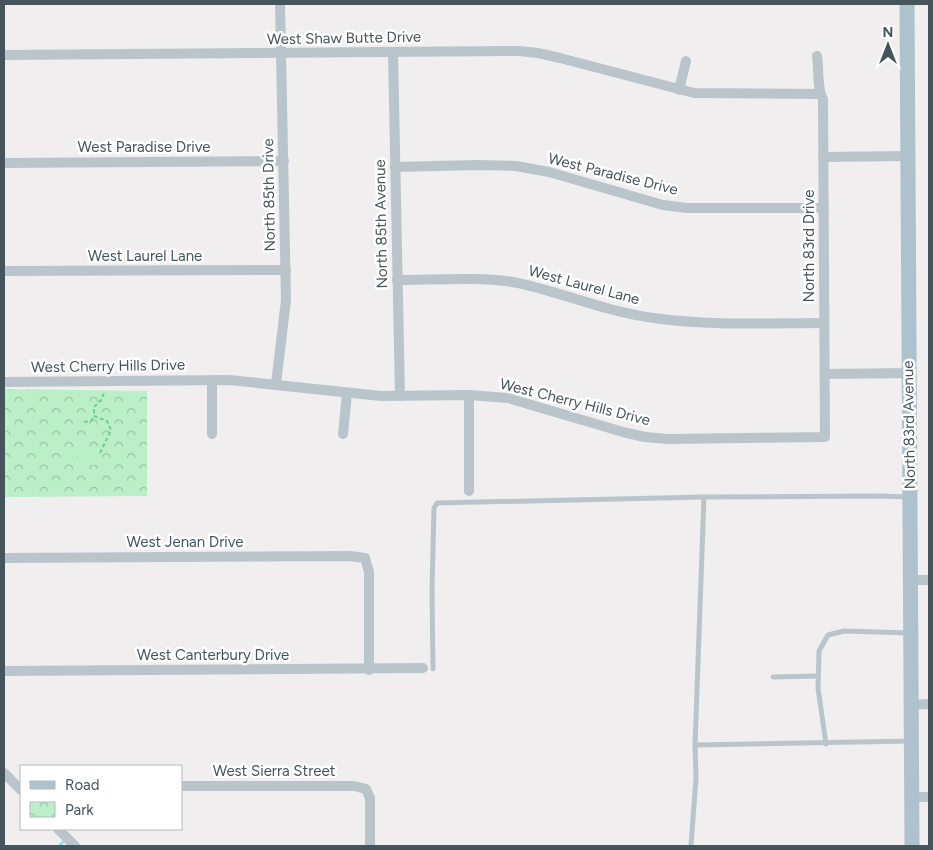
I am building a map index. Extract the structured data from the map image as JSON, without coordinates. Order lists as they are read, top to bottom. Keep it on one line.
{"streets":{"main road":["North 83rd Avenue"],"street":["West Shaw Butte Drive","West Paradise Drive","North 85th Drive","North 85th Avenue","North 83rd Drive","West Laurel Lane","West Cherry Hills Drive","West Jenan Drive","West Canterbury Drive","West Sierra Street"]},"crossings":[["West Shaw Butte Drive","North 85th Drive"],["West Shaw Butte Drive","North 85th Avenue"],["West Shaw Butte Drive","North 83rd Drive"],["West Paradise Drive","North 85th Drive"],["West Paradise Drive","North 85th Avenue"],["West Paradise Drive","North 83rd Drive"],["North 85th Drive","West Laurel Lane"],["North 85th Drive","West Cherry Hills Drive"],["North 85th Avenue","West Laurel Lane"],["North 85th Avenue","West Cherry Hills Drive"],["North 83rd Drive","West Laurel Lane"],["North 83rd Drive","West Cherry Hills Drive"],["West Jenan Drive","West Canterbury Drive"]],"legend":["Road","Park"],"north":"top"}
